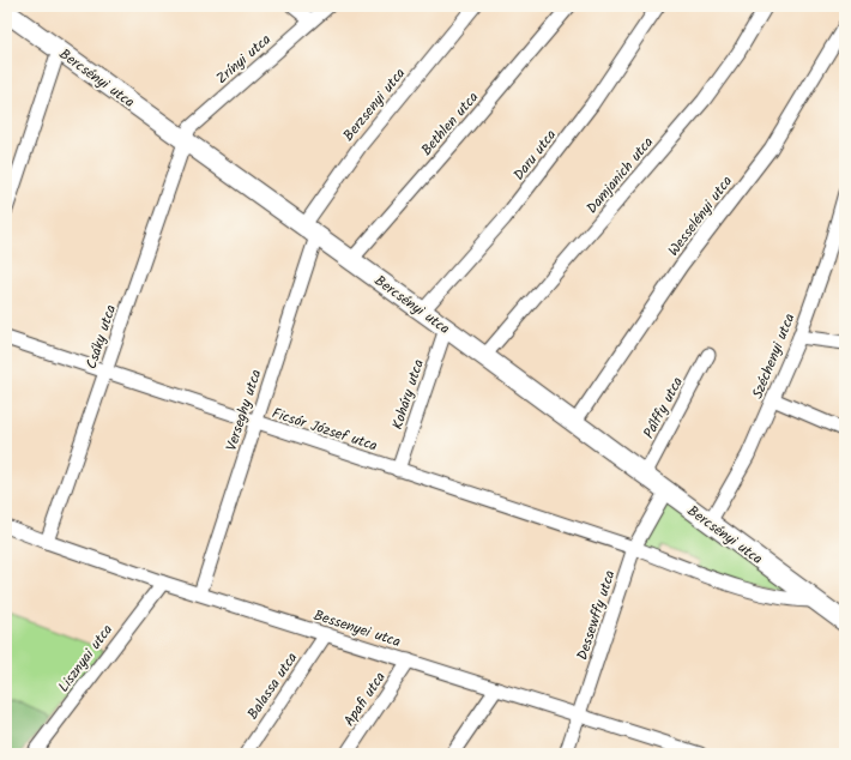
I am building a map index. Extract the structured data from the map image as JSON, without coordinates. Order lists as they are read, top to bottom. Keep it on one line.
{"streets":{"street":["Zrínyi utca","Bercsényi utca","Berzsenyi utca","Bethlen utca","Daru utca","Damjanich utca","Wesselényi utca","Csáky utca","Széchenyi utca","Koháry utca","Pálffy utca","Verseghy utca","Ficsór József utca","Dessewffy utca","Bessenyei utca","Lisznyai utca","Balassa utca","Apafi utca"]},"crossings":[["Zrínyi utca","Bercsényi utca"],["Zrínyi utca","Csáky utca"],["Bercsényi utca","Berzsenyi utca"],["Bercsényi utca","Bethlen utca"],["Bercsényi utca","Daru utca"],["Bercsényi utca","Damjanich utca"],["Bercsényi utca","Wesselényi utca"],["Bercsényi utca","Csáky utca"],["Bercsényi utca","Széchenyi utca"],["Bercsényi utca","Koháry utca"],["Bercsényi utca","Pálffy utca"],["Bercsényi utca","Verseghy utca"],["Bercsényi utca","Dessewffy utca"],["Berzsenyi utca","Verseghy utca"],["Csáky utca","Ficsór József utca"],["Csáky utca","Bessenyei utca"],["Koháry utca","Ficsór József utca"],["Verseghy utca","Ficsór József utca"],["Verseghy utca","Bessenyei utca"],["Ficsór József utca","Dessewffy utca"],["Dessewffy utca","Bessenyei utca"],["Bessenyei utca","Lisznyai utca"],["Bessenyei utca","Balassa utca"],["Bessenyei utca","Apafi utca"]]}
